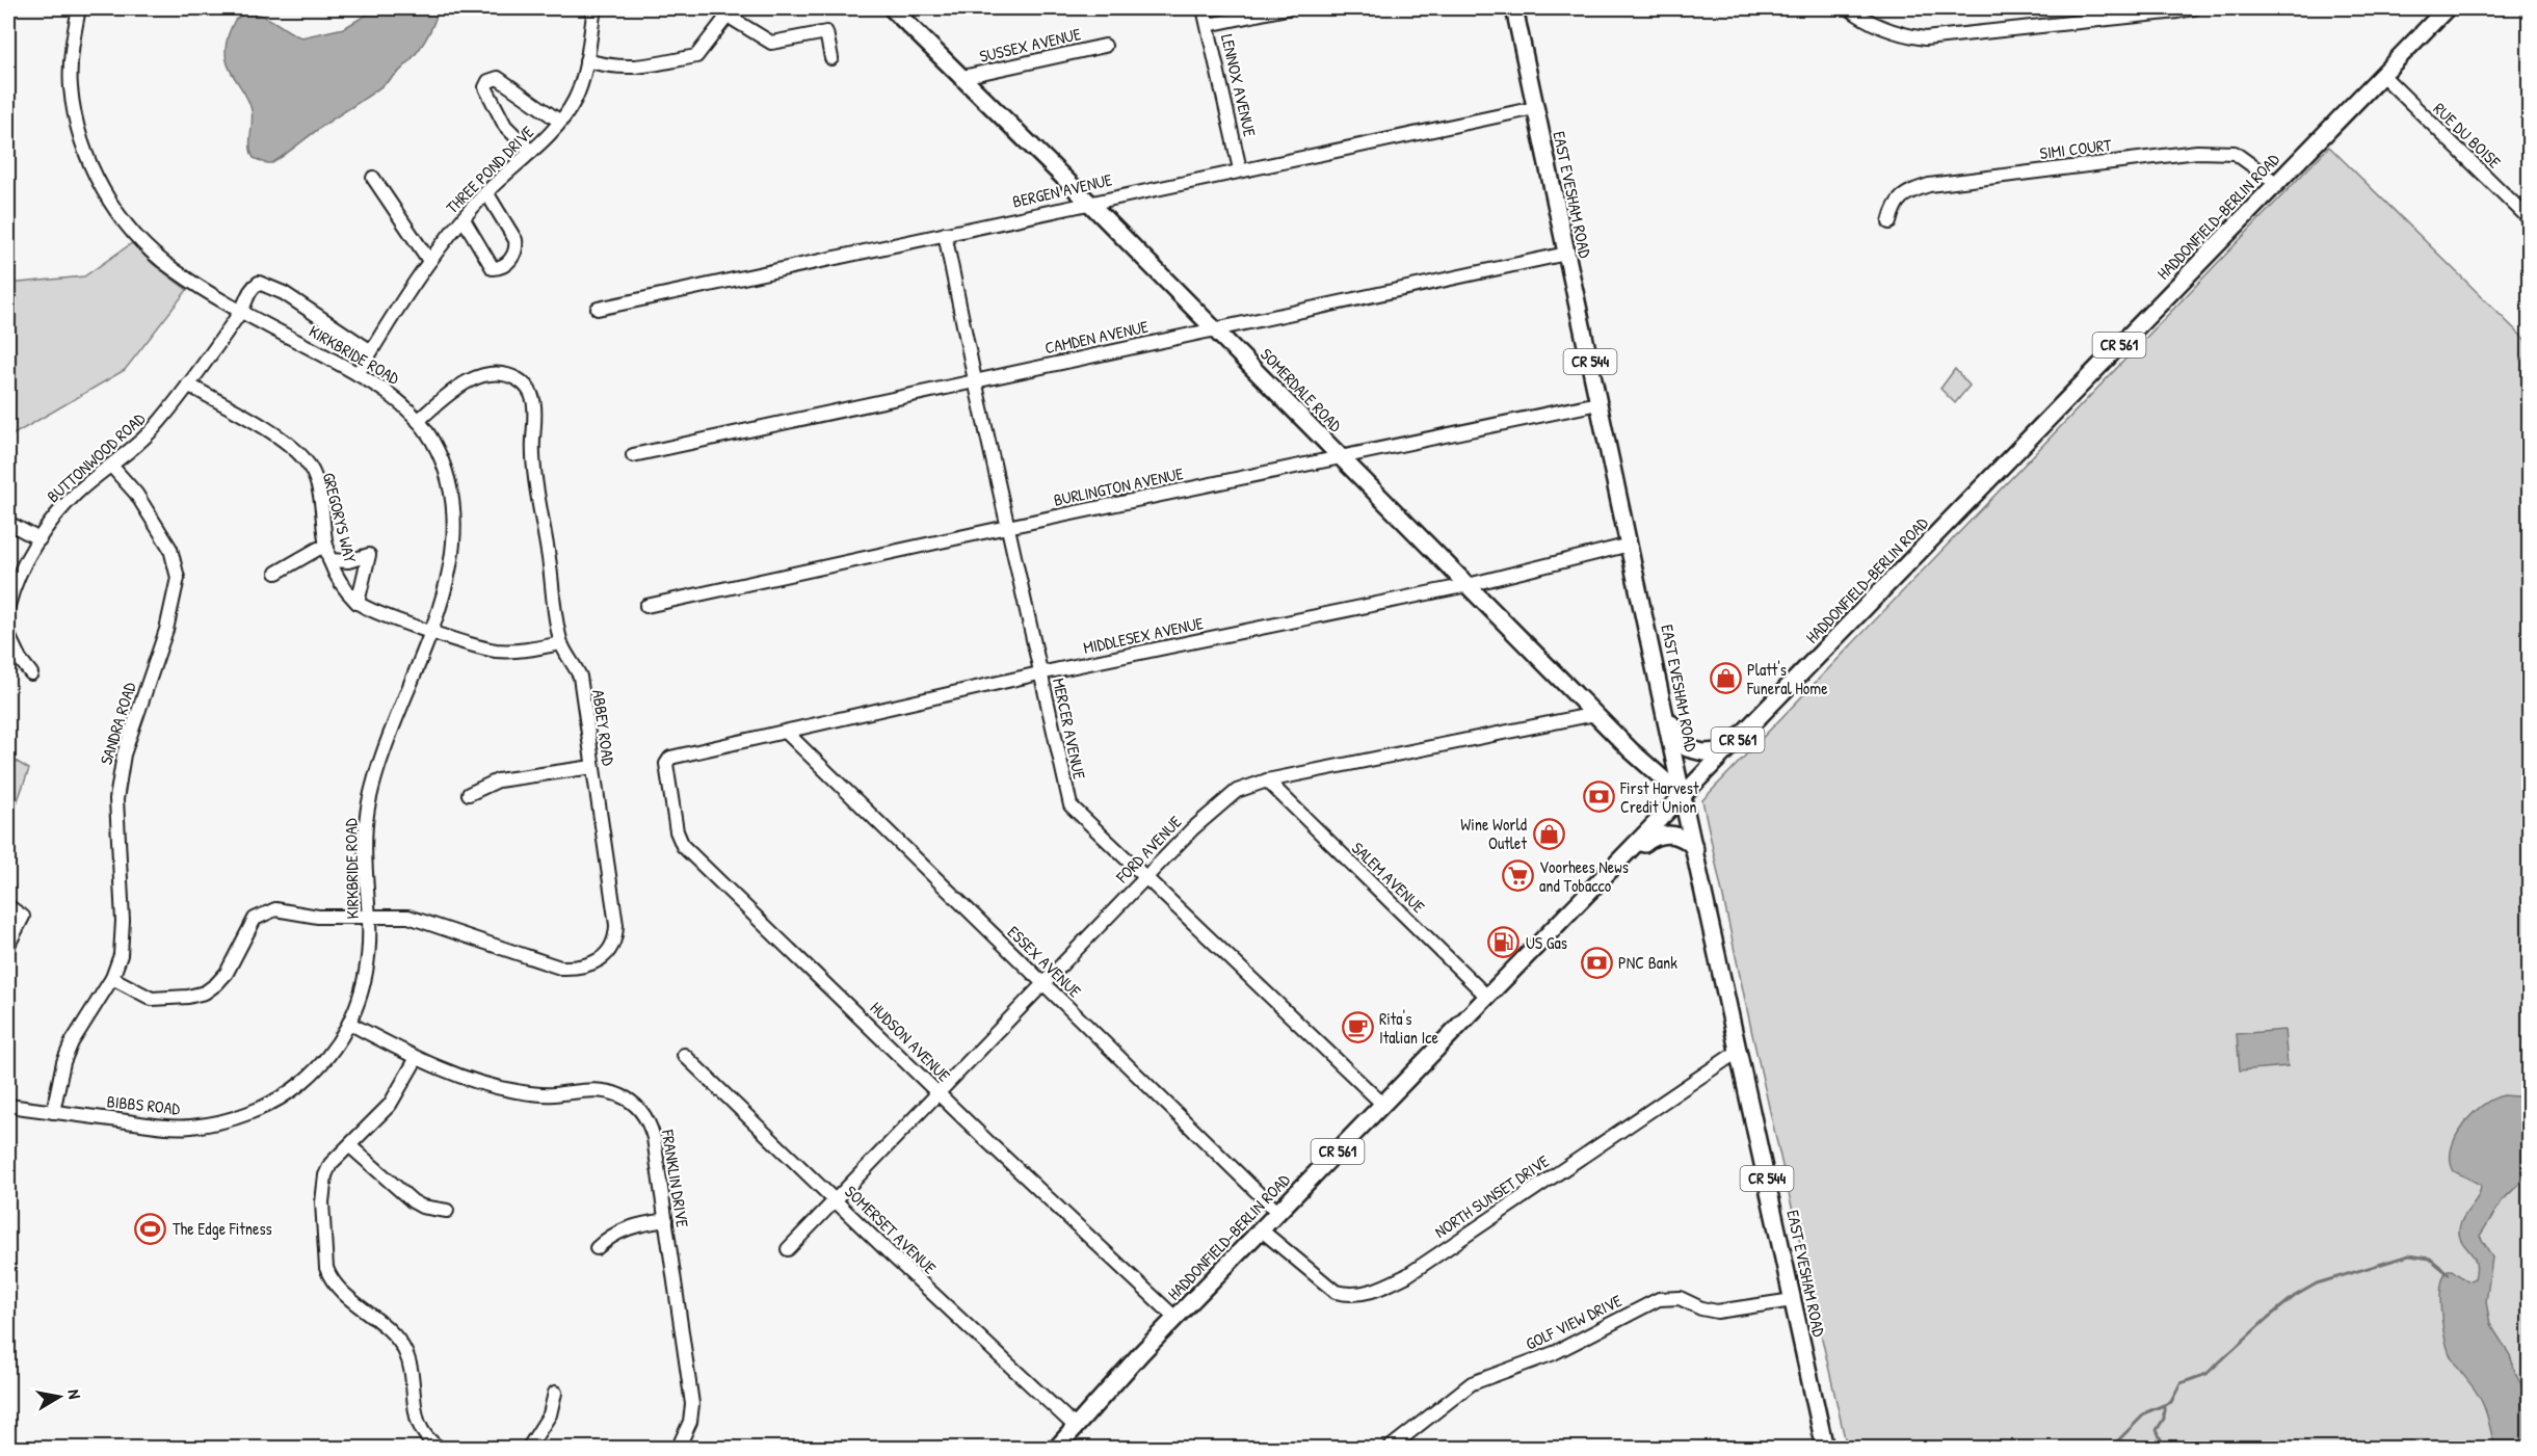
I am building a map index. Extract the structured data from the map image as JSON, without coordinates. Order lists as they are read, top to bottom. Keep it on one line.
{"streets":{"main road":["EAST EVESHAM ROAD","HADDONFIELD-BERLIN ROAD","CR 561","CR 544","SOMERDALE ROAD"],"street":["SUSSEX AVENUE","LENNOX AVENUE","RUE DU BOISE","SIMI COURT","THREE POND DRIVE","BERGEN AVENUE","CAMDEN AVENUE","KIRKBRIDE ROAD","BUTTONWOOD ROAD","BURLINGTON AVENUE","GREGORYS WAY","MIDDLESEX AVENUE","SANDRA ROAD","ABBEY ROAD","MERCER AVENUE","FORD AVENUE","SALEM AVENUE","ESSEX AVENUE","HUDSON AVENUE","BIBBS ROAD","FRANKLIN DRIVE","NORTH SUNSET DRIVE","SOMERSET AVENUE","GOLF VIEW DRIVE"]},"crossings":[["SUSSEX AVENUE","SOMERDALE ROAD"],["LENNOX AVENUE","BERGEN AVENUE"],["RUE DU BOISE","HADDONFIELD-BERLIN ROAD"],["SIMI COURT","HADDONFIELD-BERLIN ROAD"],["THREE POND DRIVE","KIRKBRIDE ROAD"],["THREE POND DRIVE","BUTTONWOOD ROAD"],["BERGEN AVENUE","EAST EVESHAM ROAD"],["BERGEN AVENUE","SOMERDALE ROAD"],["BERGEN AVENUE","MERCER AVENUE"],["EAST EVESHAM ROAD","HADDONFIELD-BERLIN ROAD"],["EAST EVESHAM ROAD","CAMDEN AVENUE"],["EAST EVESHAM ROAD","SOMERDALE ROAD"],["EAST EVESHAM ROAD","BURLINGTON AVENUE"],["EAST EVESHAM ROAD","MIDDLESEX AVENUE"],["EAST EVESHAM ROAD","NORTH SUNSET DRIVE"],["EAST EVESHAM ROAD","GOLF VIEW DRIVE"],["HADDONFIELD-BERLIN ROAD","SOMERDALE ROAD"],["HADDONFIELD-BERLIN ROAD","MERCER AVENUE"],["HADDONFIELD-BERLIN ROAD","SALEM AVENUE"],["HADDONFIELD-BERLIN ROAD","ESSEX AVENUE"],["HADDONFIELD-BERLIN ROAD","HUDSON AVENUE"],["HADDONFIELD-BERLIN ROAD","NORTH SUNSET DRIVE"],["HADDONFIELD-BERLIN ROAD","SOMERSET AVENUE"],["CAMDEN AVENUE","SOMERDALE ROAD"],["CAMDEN AVENUE","MERCER AVENUE"],["KIRKBRIDE ROAD","BUTTONWOOD ROAD"],["KIRKBRIDE ROAD","GREGORYS WAY"],["KIRKBRIDE ROAD","ABBEY ROAD"],["KIRKBRIDE ROAD","BIBBS ROAD"],["KIRKBRIDE ROAD","FRANKLIN DRIVE"],["SOMERDALE ROAD","BURLINGTON AVENUE"],["SOMERDALE ROAD","MIDDLESEX AVENUE"],["SOMERDALE ROAD","FORD AVENUE"],["BUTTONWOOD ROAD","GREGORYS WAY"],["BUTTONWOOD ROAD","SANDRA ROAD"],["BURLINGTON AVENUE","MERCER AVENUE"],["GREGORYS WAY","ABBEY ROAD"],["MIDDLESEX AVENUE","MERCER AVENUE"],["MIDDLESEX AVENUE","ESSEX AVENUE"],["MIDDLESEX AVENUE","HUDSON AVENUE"],["SANDRA ROAD","ABBEY ROAD"],["SANDRA ROAD","BIBBS ROAD"],["MERCER AVENUE","FORD AVENUE"],["FORD AVENUE","SALEM AVENUE"],["FORD AVENUE","ESSEX AVENUE"],["FORD AVENUE","HUDSON AVENUE"],["FORD AVENUE","SOMERSET AVENUE"],["BIBBS ROAD","FRANKLIN DRIVE"]],"places":{"shop":["Platt's Funeral Home","Wine World Outlet"],"bank":["First Harvest Credit Union","PNC Bank"],"supermarket":["Voorhees News and Tobacco"],"fuel station":["US Gas"],"cafe":["Rita's Italian Ice"],"sports":["The Edge Fitness"]},"north":"right"}
